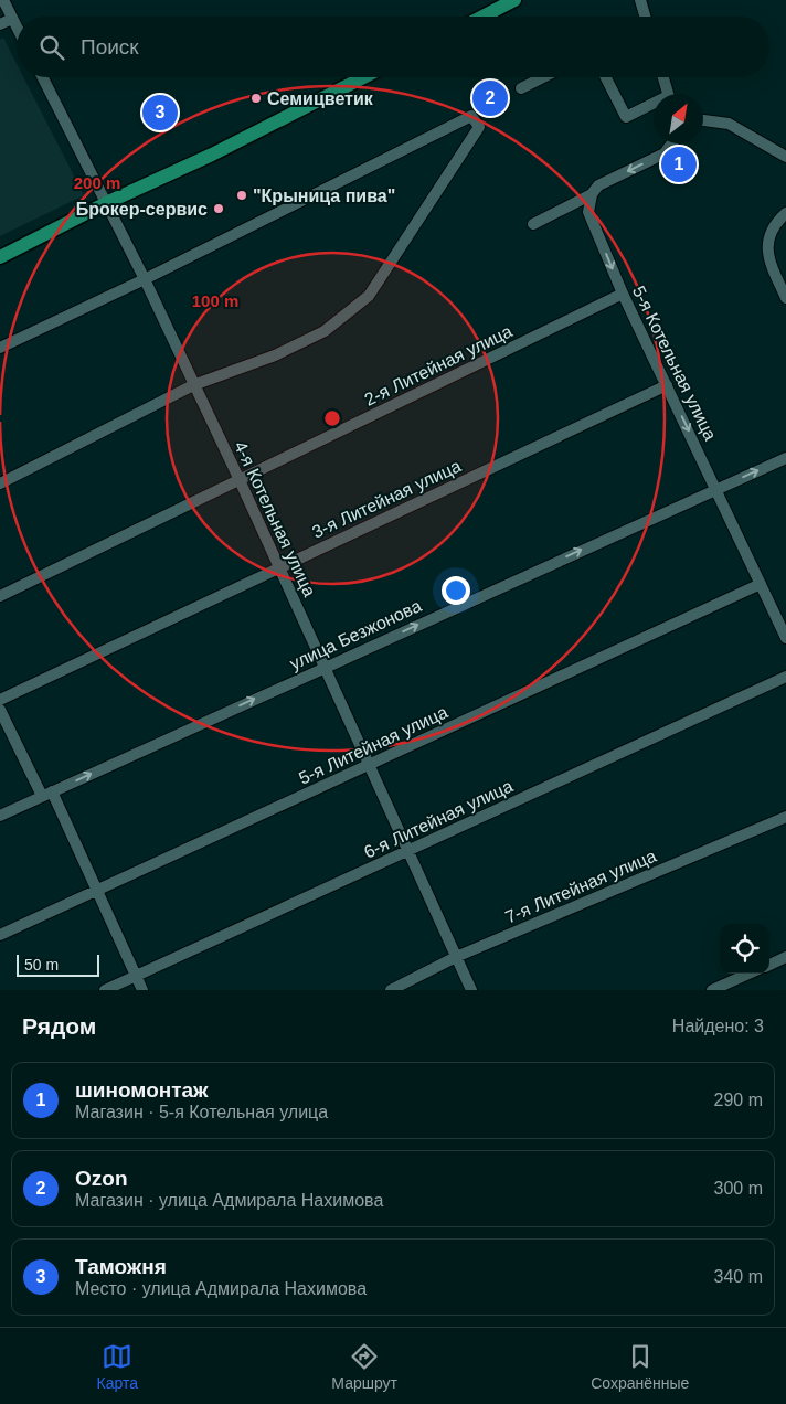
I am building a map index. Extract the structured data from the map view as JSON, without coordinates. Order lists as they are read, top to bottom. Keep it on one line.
{"streets":{"street":["5-я Котельная улица","2-я Литейная улица","3-я Литейная улица","4-я Котельная улица","улица Безжонова","5-я Литейная улица","6-я Литейная улица","7-я Литейная улица"]},"crossings":[["5-я Котельная улица","2-я Литейная улица"],["5-я Котельная улица","3-я Литейная улица"],["5-я Котельная улица","улица Безжонова"],["5-я Котельная улица","5-я Литейная улица"],["2-я Литейная улица","4-я Котельная улица"],["3-я Литейная улица","4-я Котельная улица"],["4-я Котельная улица","улица Безжонова"],["4-я Котельная улица","5-я Литейная улица"],["4-я Котельная улица","6-я Литейная улица"],["4-я Котельная улица","7-я Литейная улица"]],"one_way":["5-я Котельная улица","улица Безжонова"],"places":["Семицветик","\"Крыница пива\"","Брокер-сервис"],"scale_bar":"50 m","north":"top right","page":{"search":"Поиск","pins":["2","3","1"],"scale":"50 m","heading":["Рядом","Найдено: 3"],"list":[{"mark":"1","name":"шиномонтаж","note":"Магазин · 5-я Котельная улица","value":"290 m"},{"mark":"2","name":"Ozon","note":"Магазин · улица Адмирала Нахимова","value":"300 m"},{"mark":"3","name":"Таможня","note":"Место · улица Адмирала Нахимова","value":"340 m"}],"nav":["Карта","Маршрут","Сохранённые"]},"rings":["200 m","100 m"]}
